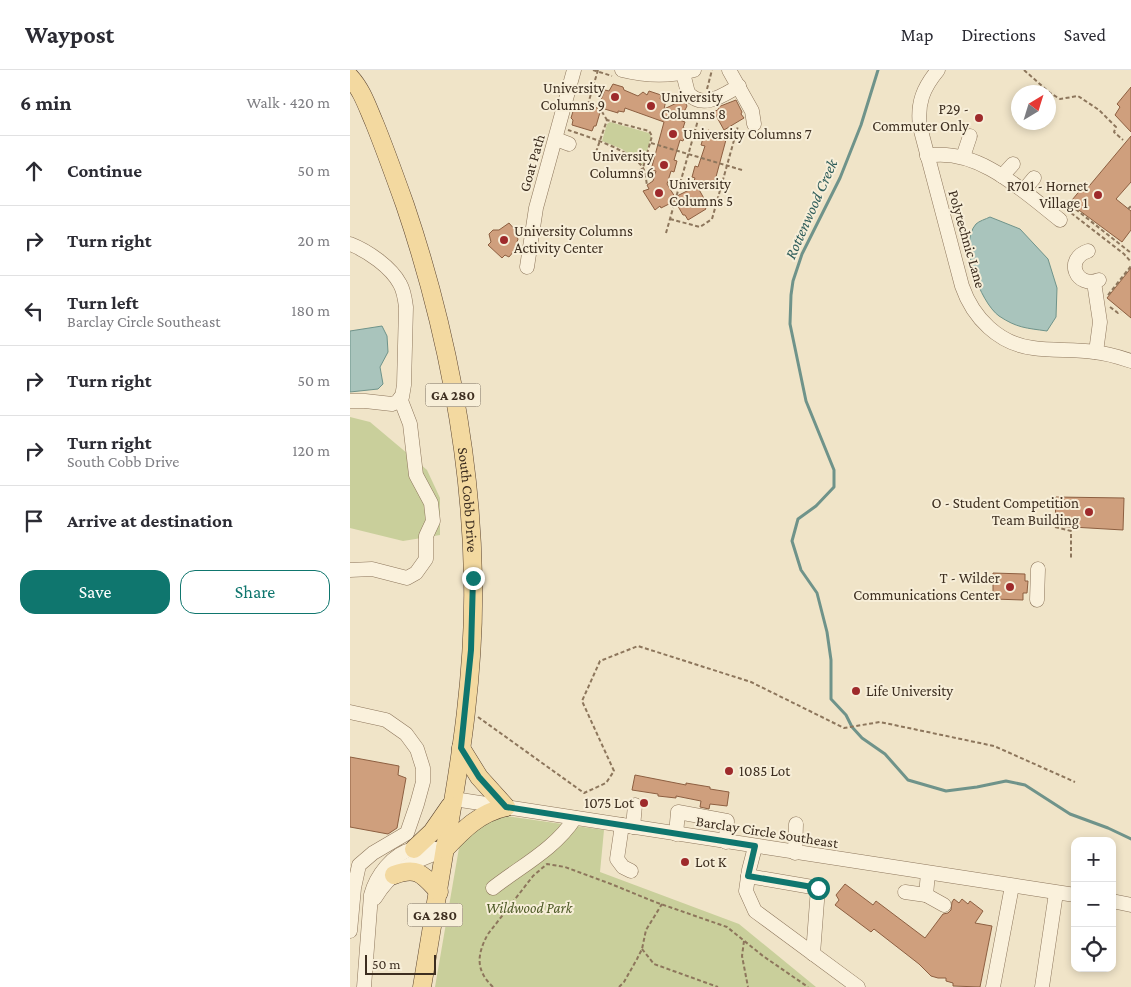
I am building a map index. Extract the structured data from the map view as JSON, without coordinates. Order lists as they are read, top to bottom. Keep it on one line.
{"streets":{"main road":["GA 280","South Cobb Drive"],"street":["Goat Path","Polytechnic Lane","Barclay Circle Southeast"]},"crossings":[["South Cobb Drive","Barclay Circle Southeast"]],"water":["Rottenwood Creek"],"parks":["Wildwood Park"],"places":["University Columns 9","University Columns 8","P29 - Commuter Only","University Columns 7","University Columns 6","University Columns 5","R701 - Hornet Village 1","University Columns Activity Center","O - Student Competition Team Building","T - Wilder Communications Center","Life University","1085 Lot","1075 Lot","Lot K"],"scale_bar":"50 m","north":"top right","page":{"header":"Waypost","nav":["Map","Directions","Saved"],"heading":["6 min","Walk · 420 m"],"list":[["Continue","50 m"],["Turn right","20 m"],["Turn left","Barclay Circle Southeast","180 m"],["Turn right","50 m"],["Turn right","South Cobb Drive","120 m"],"Arrive at destination"],"buttons":["Save","Share"],"map_buttons":["+","−"],"scale":"50 m"}}
